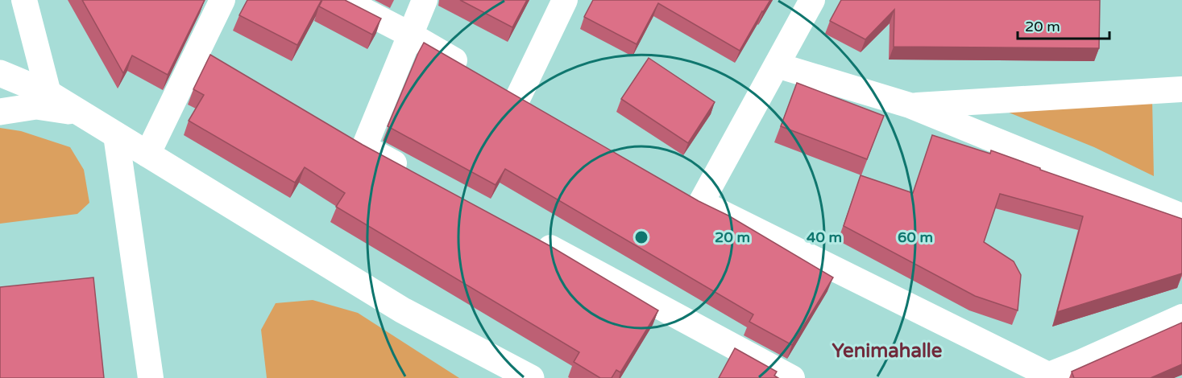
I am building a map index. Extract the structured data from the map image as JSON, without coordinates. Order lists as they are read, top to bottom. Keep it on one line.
{"districts":["Yenimahalle"],"scale_bar":"20 m","rings":["20 m","40 m","60 m"]}
